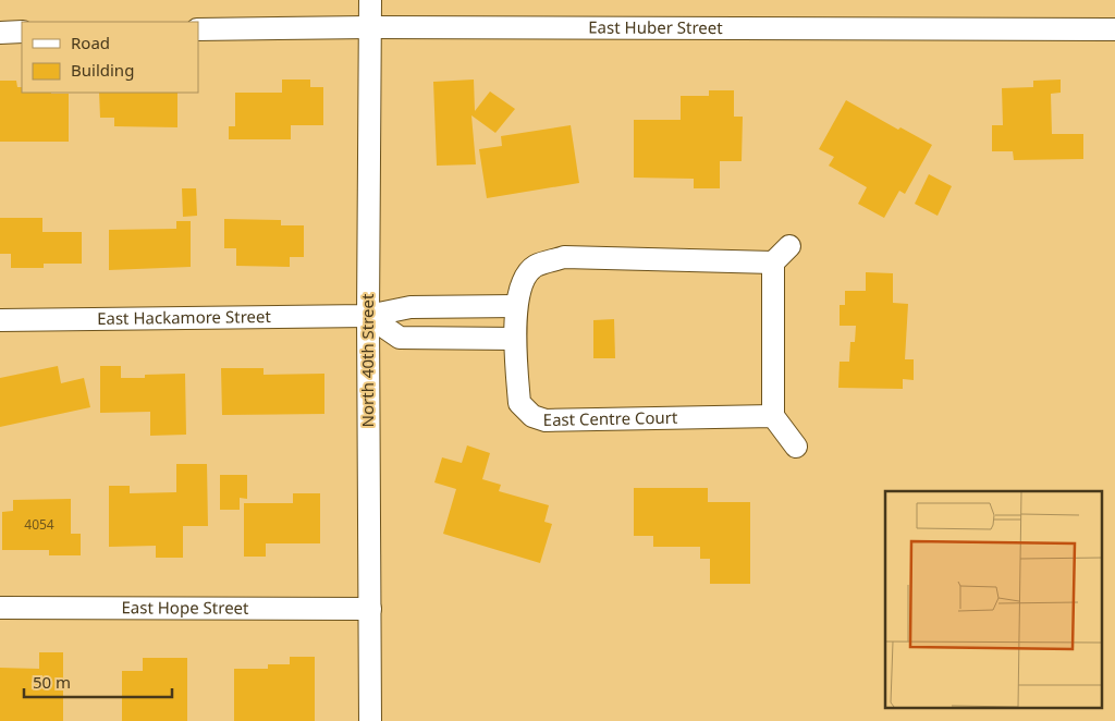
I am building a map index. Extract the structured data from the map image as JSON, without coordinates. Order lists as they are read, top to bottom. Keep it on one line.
{"streets":{"street":["East Huber Street","East Hackamore Street","North 40th Street","East Centre Court","East Hope Street"]},"crossings":[["East Huber Street","North 40th Street"],["East Hackamore Street","North 40th Street"],["North 40th Street","East Hope Street"]],"house_numbers":["4054"],"legend":["Road","Building"],"scale_bar":"50 m"}
